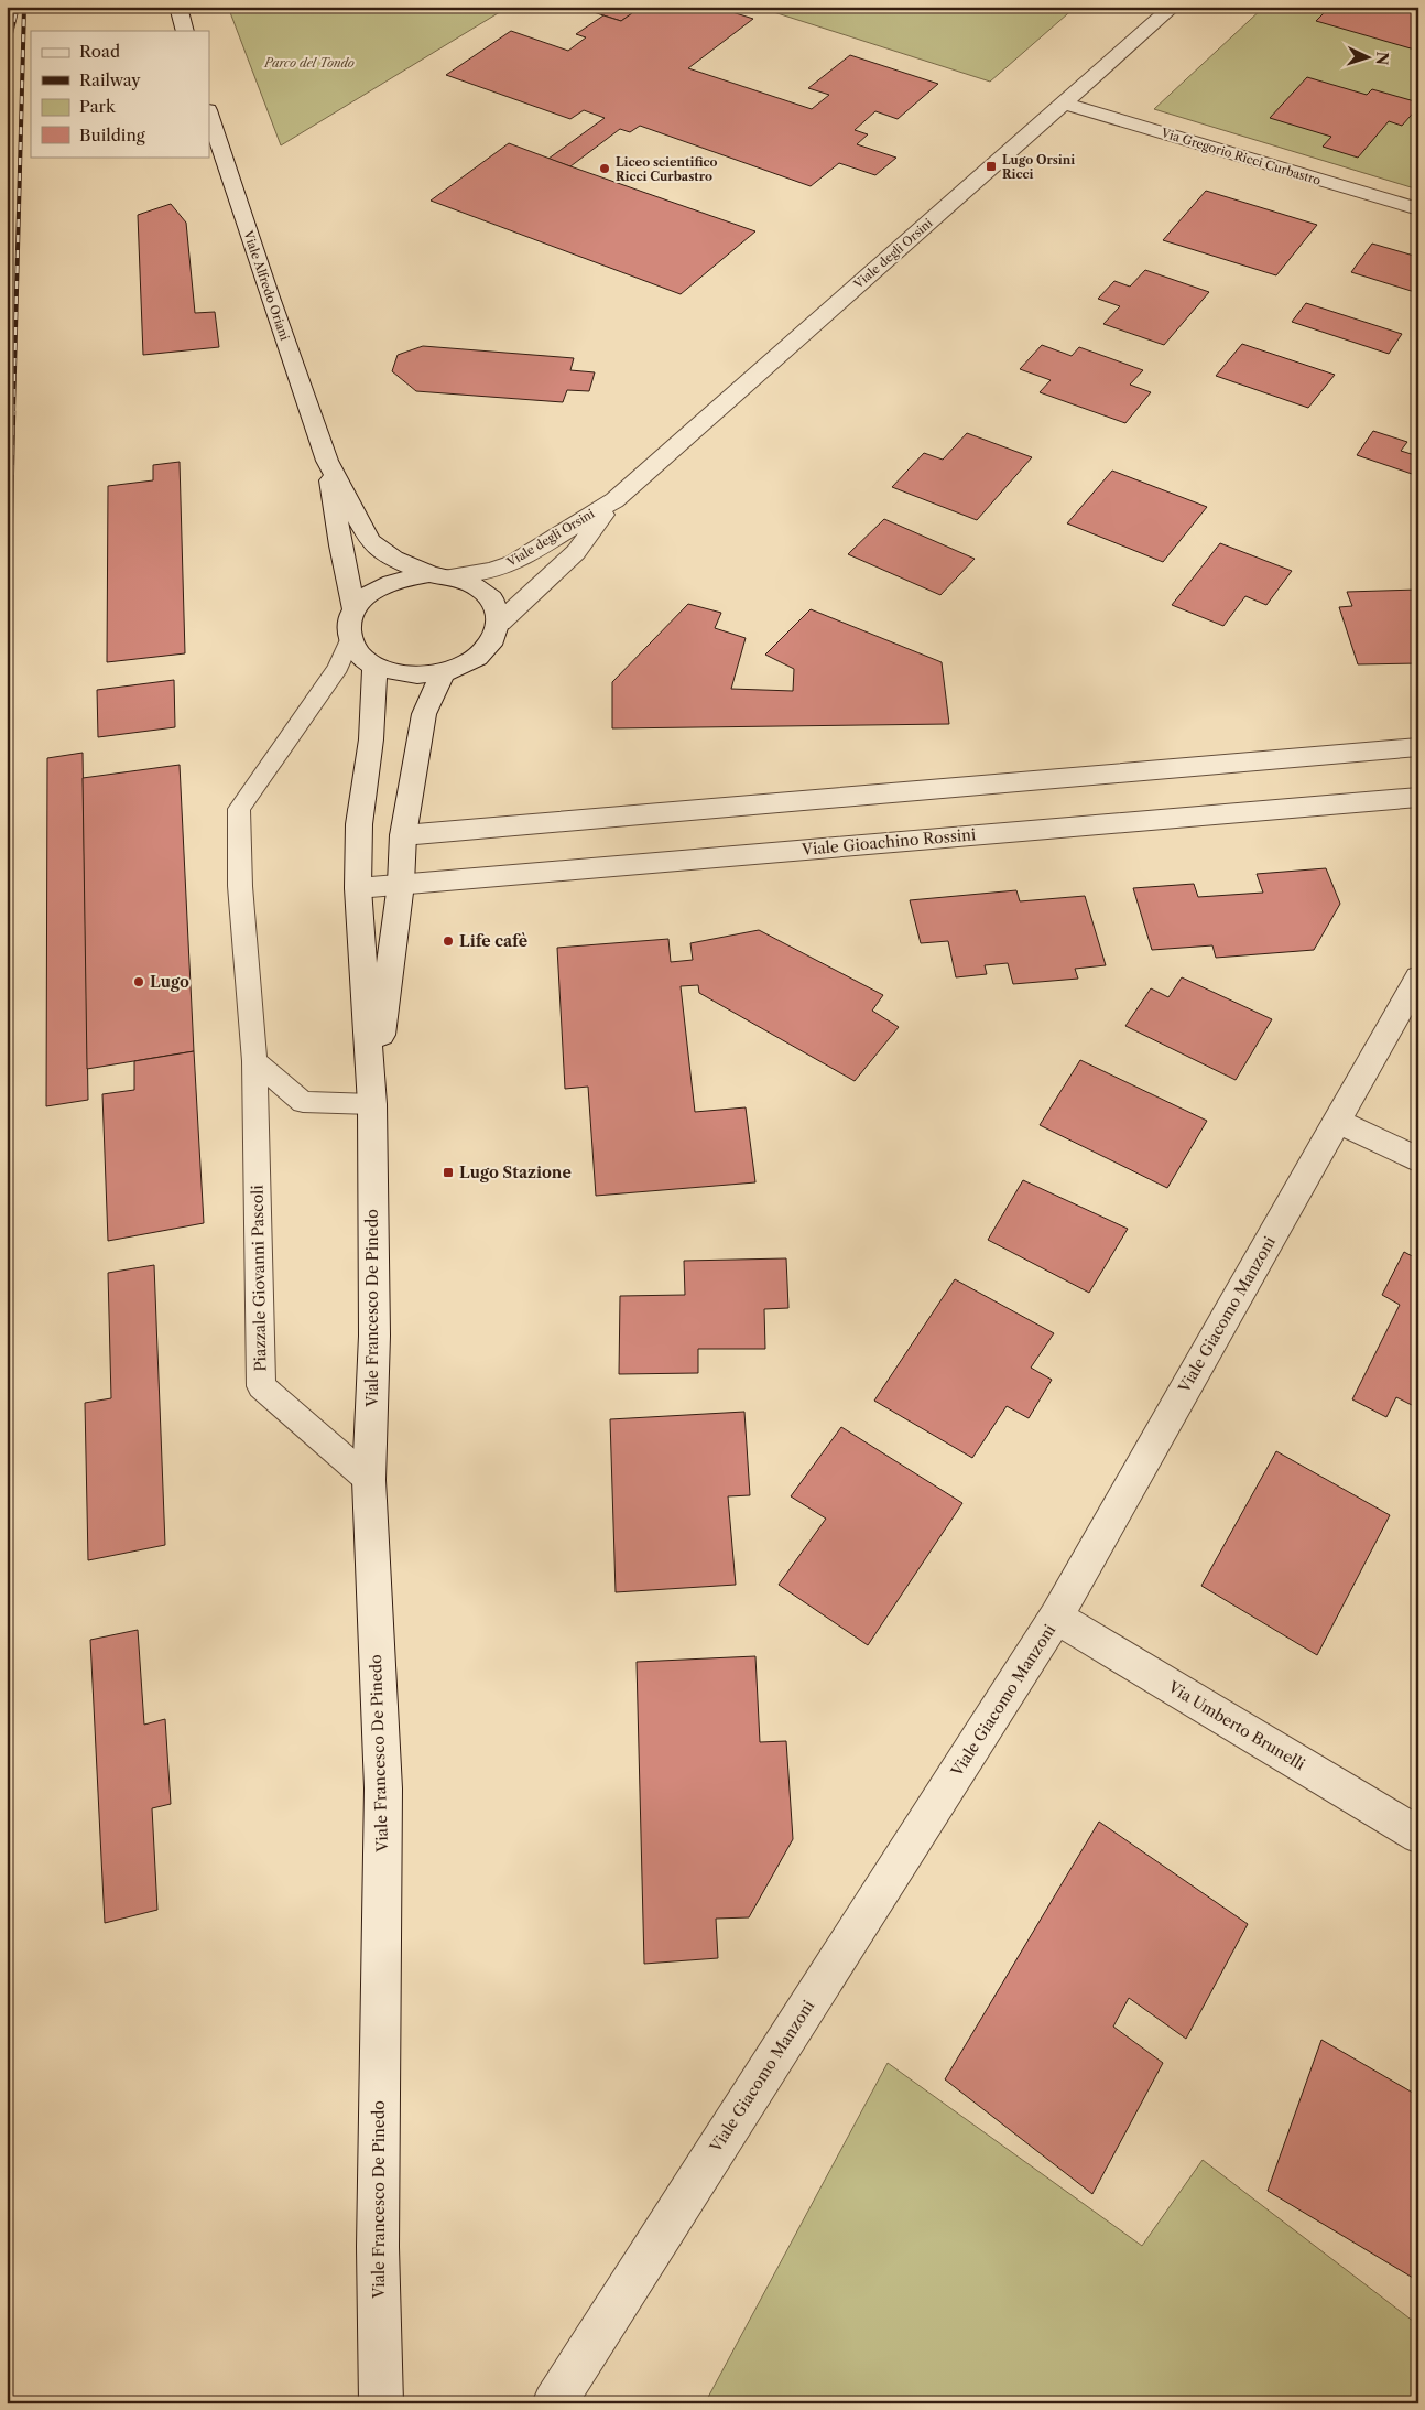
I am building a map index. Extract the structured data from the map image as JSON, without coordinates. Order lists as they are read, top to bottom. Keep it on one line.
{"streets":{"street":["Via Gregorio Ricci Curbastro","Viale degli Orsini","Viale Alfredo Oriani","Viale Gioachino Rossini","Viale Francesco De Pinedo","Viale Giacomo Manzoni","Via Umberto Brunelli"],"lane":["Piazzale Giovanni Pascoli"]},"crossings":[["Via Gregorio Ricci Curbastro","Viale degli Orsini"],["Viale degli Orsini","Viale Alfredo Oriani"],["Viale degli Orsini","Piazzale Giovanni Pascoli"],["Viale degli Orsini","Viale Francesco De Pinedo"],["Viale Alfredo Oriani","Piazzale Giovanni Pascoli"],["Viale Alfredo Oriani","Viale Francesco De Pinedo"],["Viale Gioachino Rossini","Viale Francesco De Pinedo"],["Piazzale Giovanni Pascoli","Viale Francesco De Pinedo"],["Viale Giacomo Manzoni","Via Umberto Brunelli"]],"parks":["Parco del Tondo"],"places":{"transit":["Lugo Orsini Ricci","Lugo Stazione"],"other":["Liceo scientifico Ricci Curbastro","Life cafè","Lugo"]},"legend":["Road","Railway","Park","Building"],"north":"right"}
